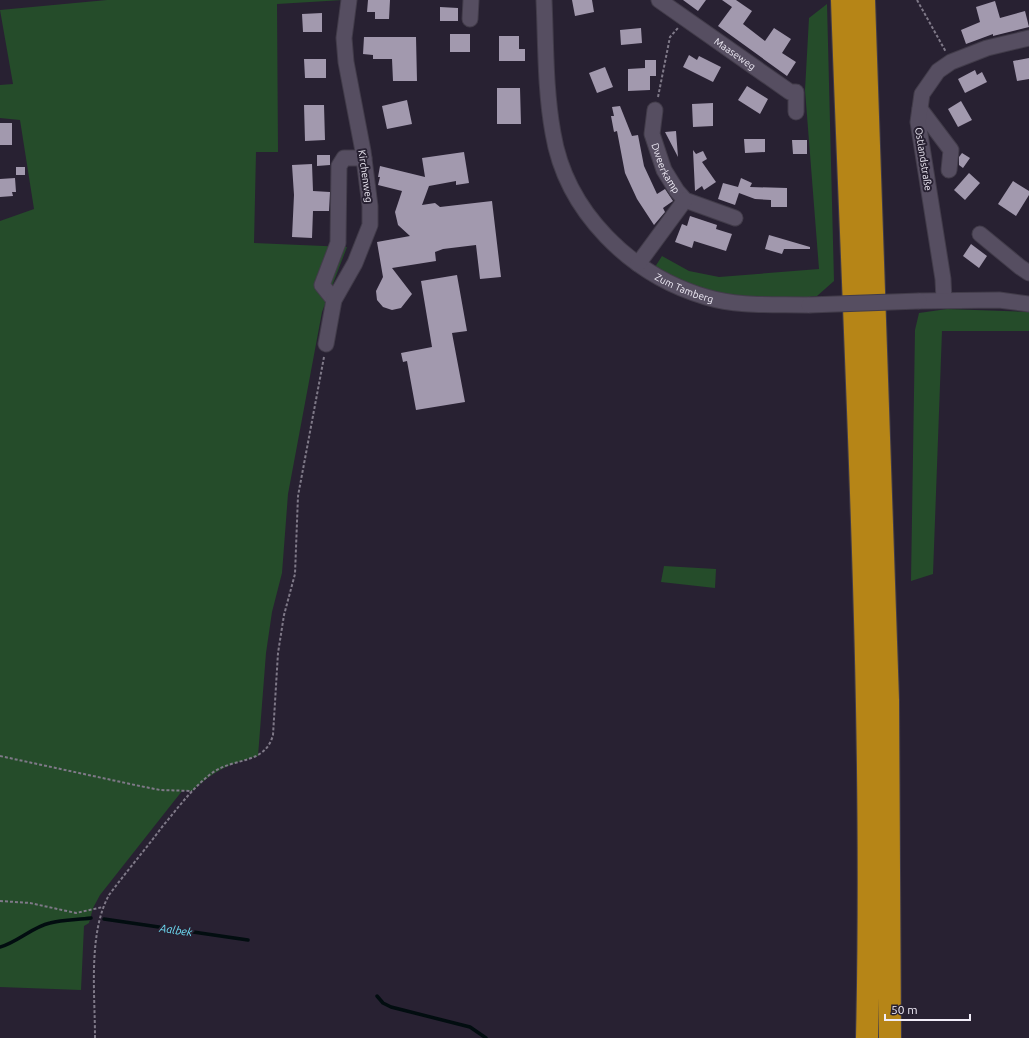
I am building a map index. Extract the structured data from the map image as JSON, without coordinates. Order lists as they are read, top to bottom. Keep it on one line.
{"streets":{"street":["Maaseweg","Ostlandstraße","Dweerkamp","Kirchenweg","Zum Tamberg"]},"crossings":[["Ostlandstraße","Zum Tamberg"],["Dweerkamp","Zum Tamberg"]],"water":["Aalbek"],"scale_bar":"50 m"}
